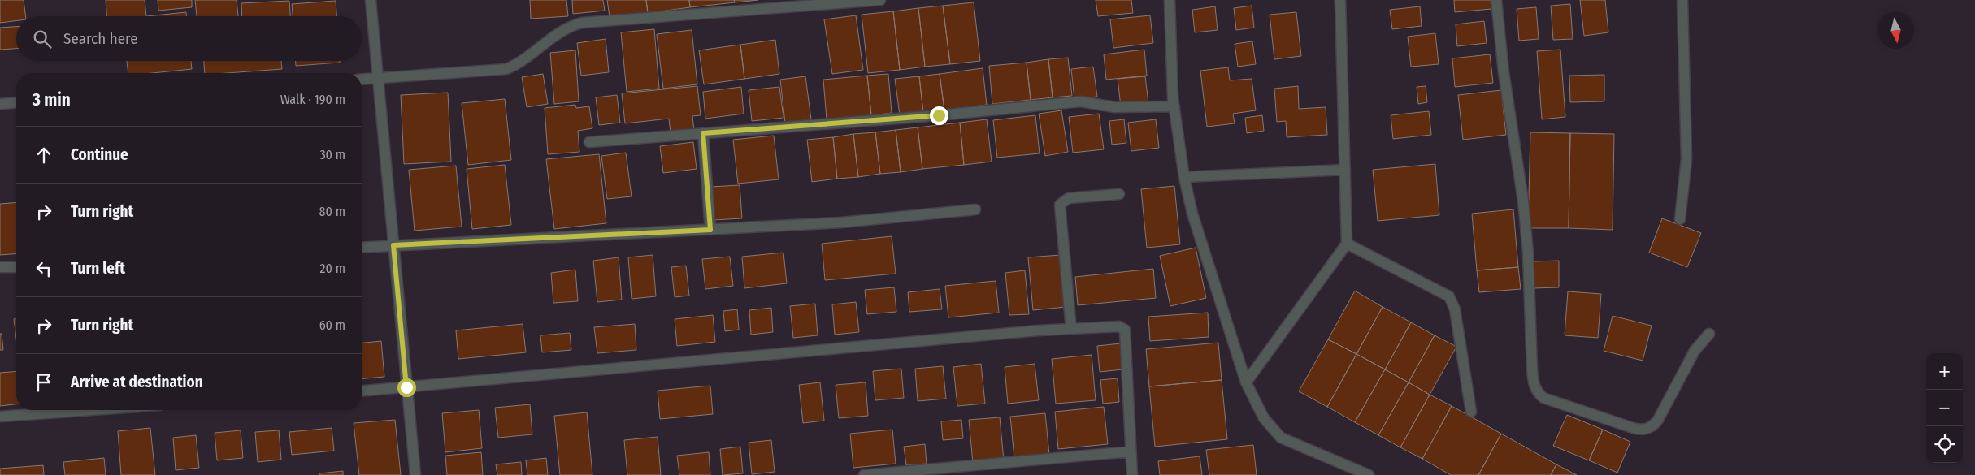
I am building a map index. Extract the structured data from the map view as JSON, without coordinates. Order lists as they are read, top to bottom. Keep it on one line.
{"north":"bottom","page":{"search":"Search here","heading":["3 min","Walk · 190 m"],"list":[["Continue","30 m"],["Turn right","80 m"],["Turn left","20 m"],["Turn right","60 m"],"Arrive at destination"],"map_buttons":["+","−"]}}
